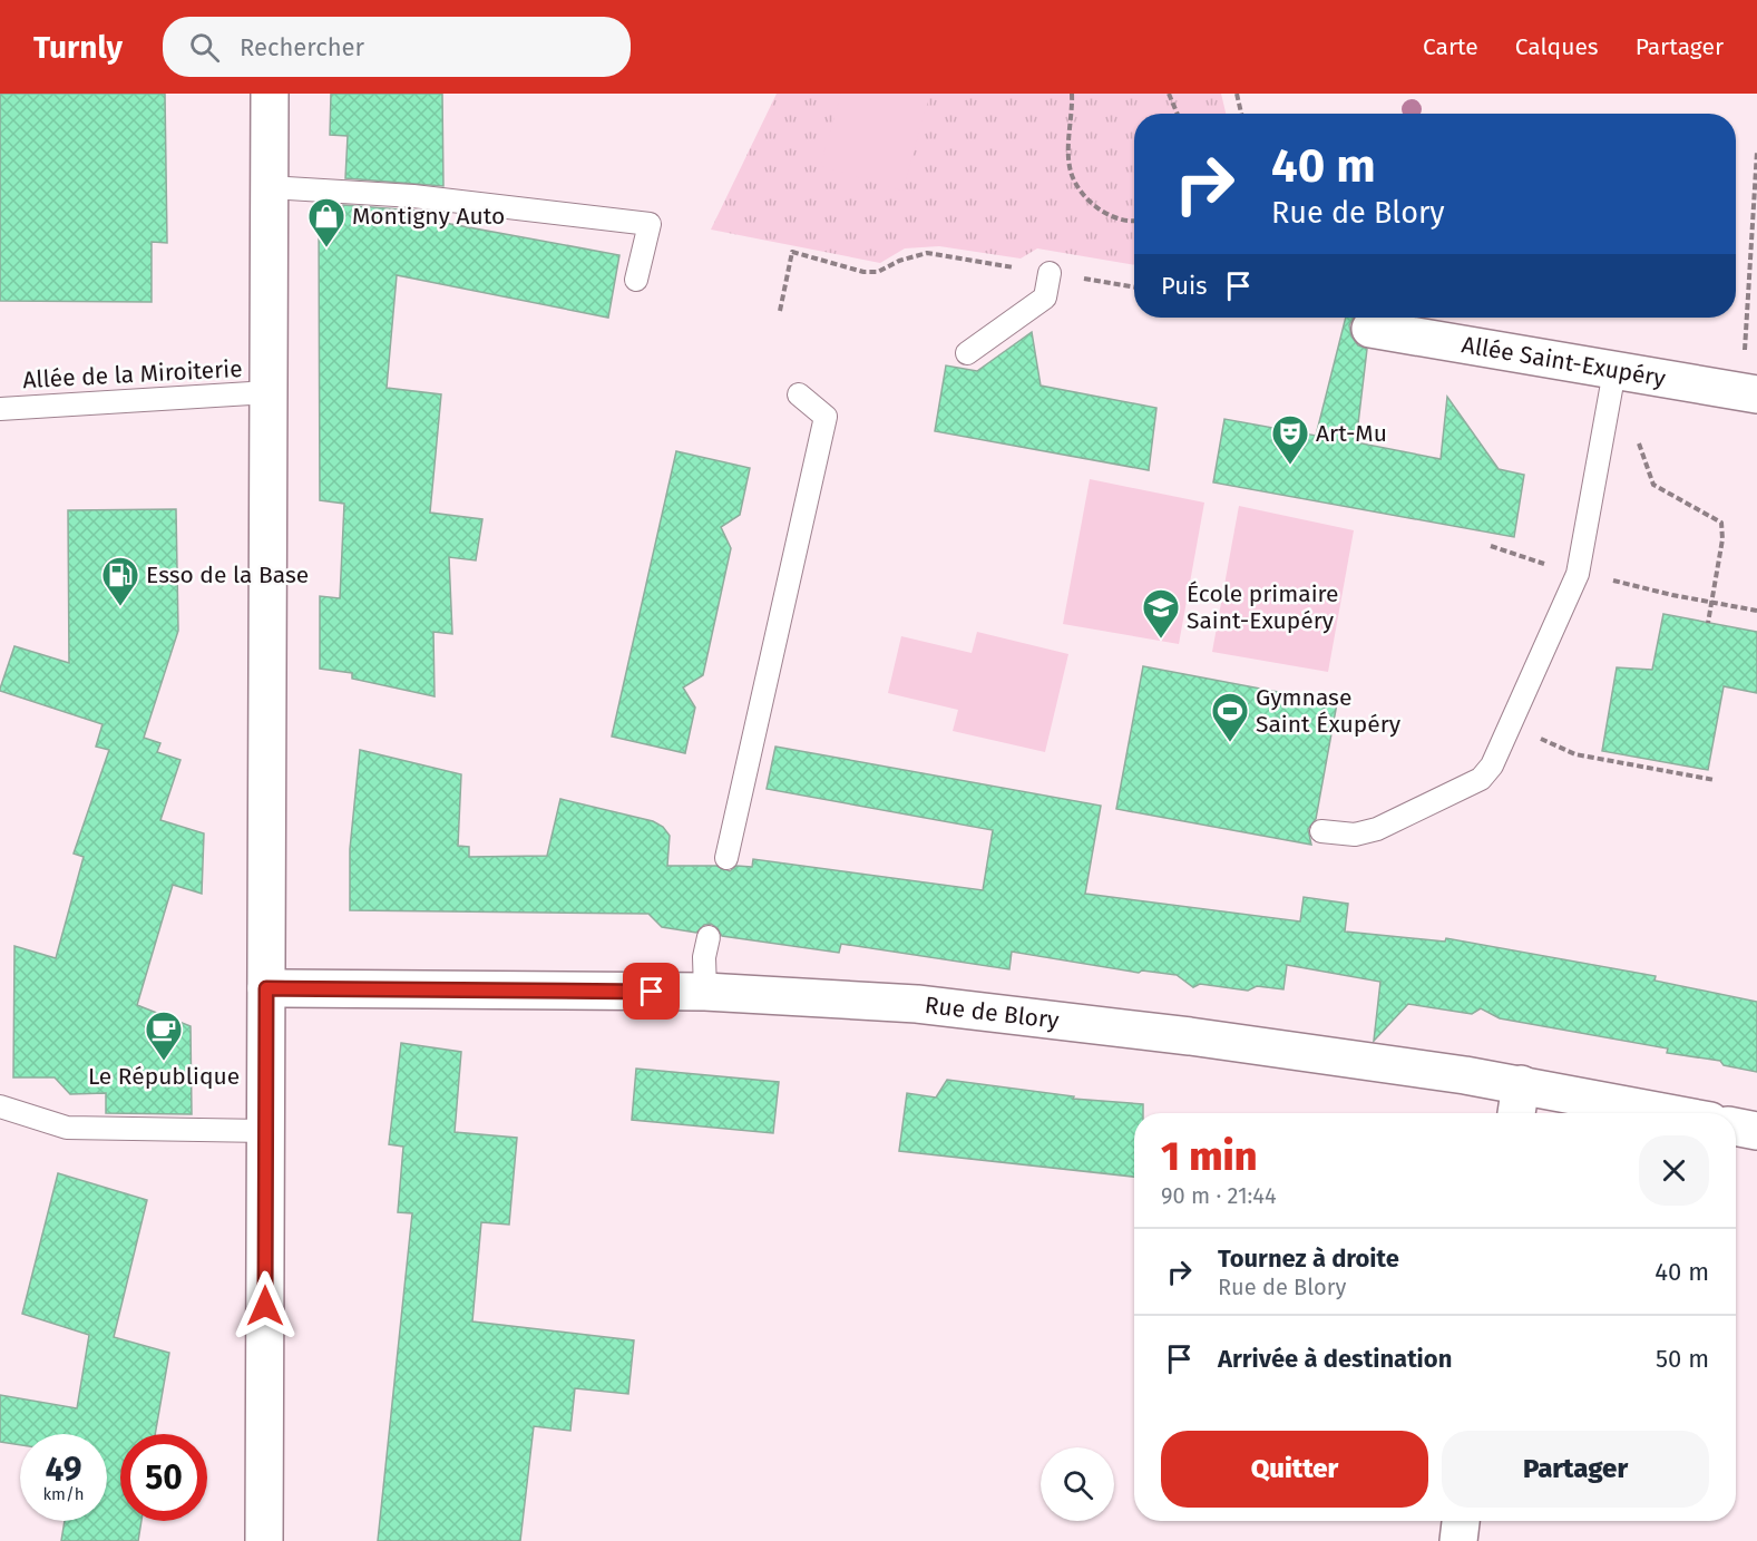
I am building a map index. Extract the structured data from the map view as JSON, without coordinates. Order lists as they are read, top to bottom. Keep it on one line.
{"streets":{"street":["Allée Saint-Exupéry","Rue de Blory"],"lane":["Allée de la Miroiterie"]},"places":{"shop":["Montigny Auto"],"theatre":["Art-Mu"],"fuel station":["Esso de la Base"],"school or university":["École primaire Saint-Exupéry"],"sports":["Gymnase Saint Éxupéry"],"cafe":["Le République"]},"page":{"header":"Turnly","search":"Rechercher","nav":["Carte","Calques","Partager"],"turn":["40 m","Rue de Blory"],"then":"Puis","heading":["1 min","90 m · 21:44"],"list":[{"name":"Tournez à droite","note":"Rue de Blory","value":"40 m"},{"name":"Arrivée à destination","value":"50 m"}],"buttons":["Quitter","Partager"],"speed":"49 km/h","limit":"50"}}
